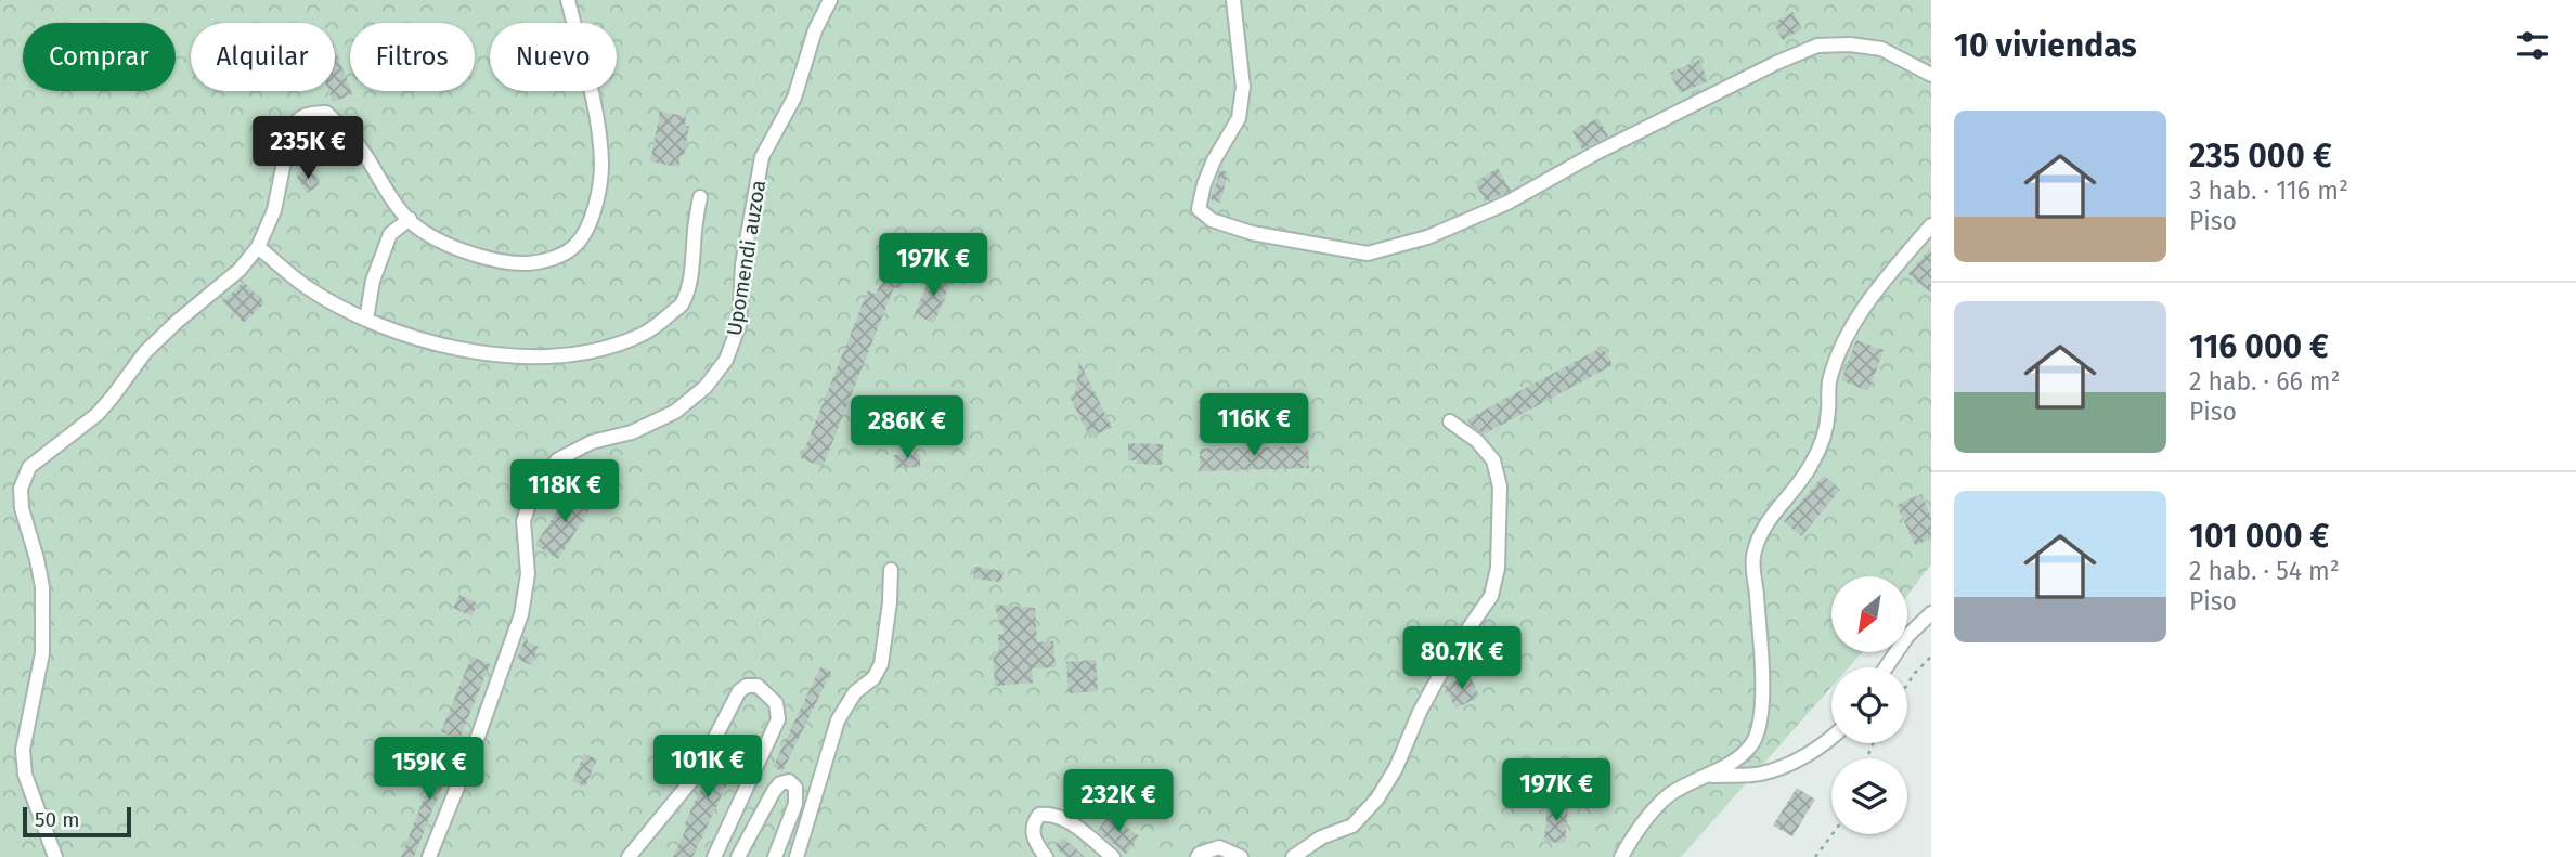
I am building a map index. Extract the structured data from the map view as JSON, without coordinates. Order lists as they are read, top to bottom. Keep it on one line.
{"streets":{"lane":["Upomendi auzoa"]},"scale_bar":"50 m","north":"bottom left","page":{"heading":"10 viviendas","chip":["Comprar","Alquilar","Filtros","Nuevo"],"list":[{"name":"235 000 €","note":"3 hab. · 116 m² · Piso"},{"name":"116 000 €","note":"2 hab. · 66 m² · Piso"},{"name":"101 000 €","note":"2 hab. · 54 m² · Piso"}],"price":["235K €","197K €","116K €","286K €","118K €","80.7K €","101K €","159K €","197K €","232K €"],"scale":"50 m"}}
